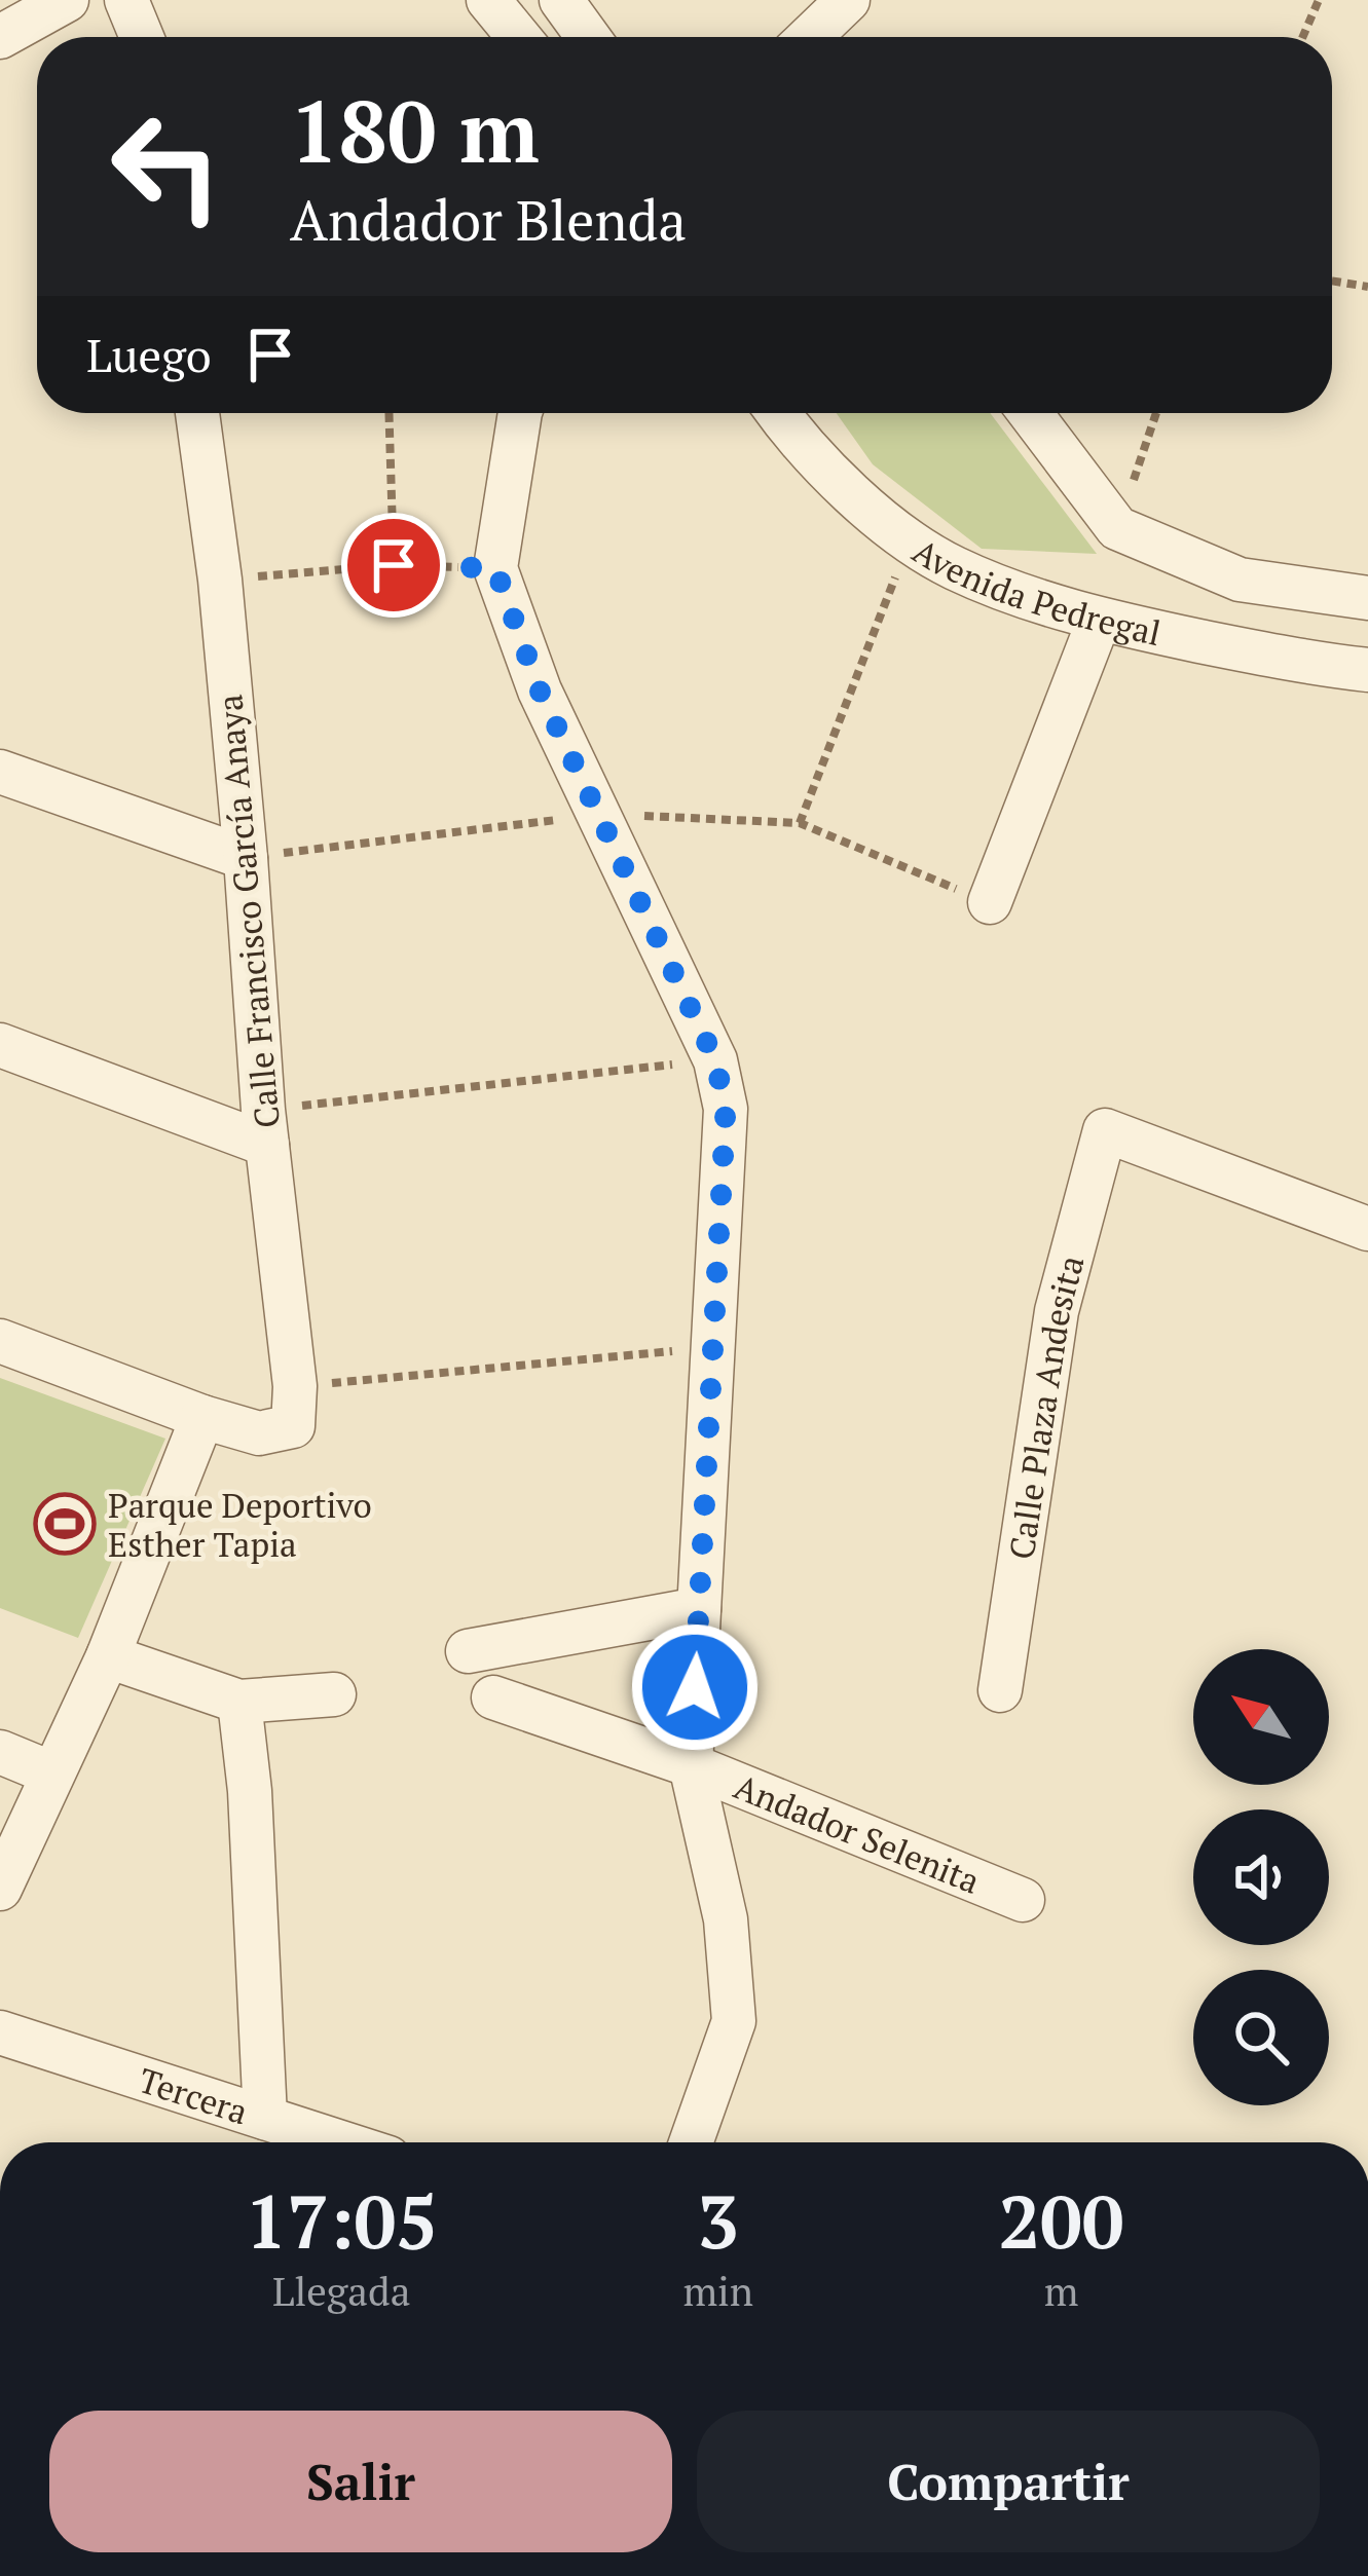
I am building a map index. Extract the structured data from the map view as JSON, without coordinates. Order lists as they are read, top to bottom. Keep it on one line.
{"streets":{"street":["Avenida Pedregal","Calle Francisco García Anaya","Calle Plaza Andesita","Andador Selenita","Tercera"]},"places":{"sports":["Parque Deportivo Esther Tapia"]},"north":"top left","page":{"turn":["180 m","Andador Blenda"],"then":"Luego","eta":["17:05","Llegada","3","min","200","m"],"buttons":["Salir","Compartir"]}}
